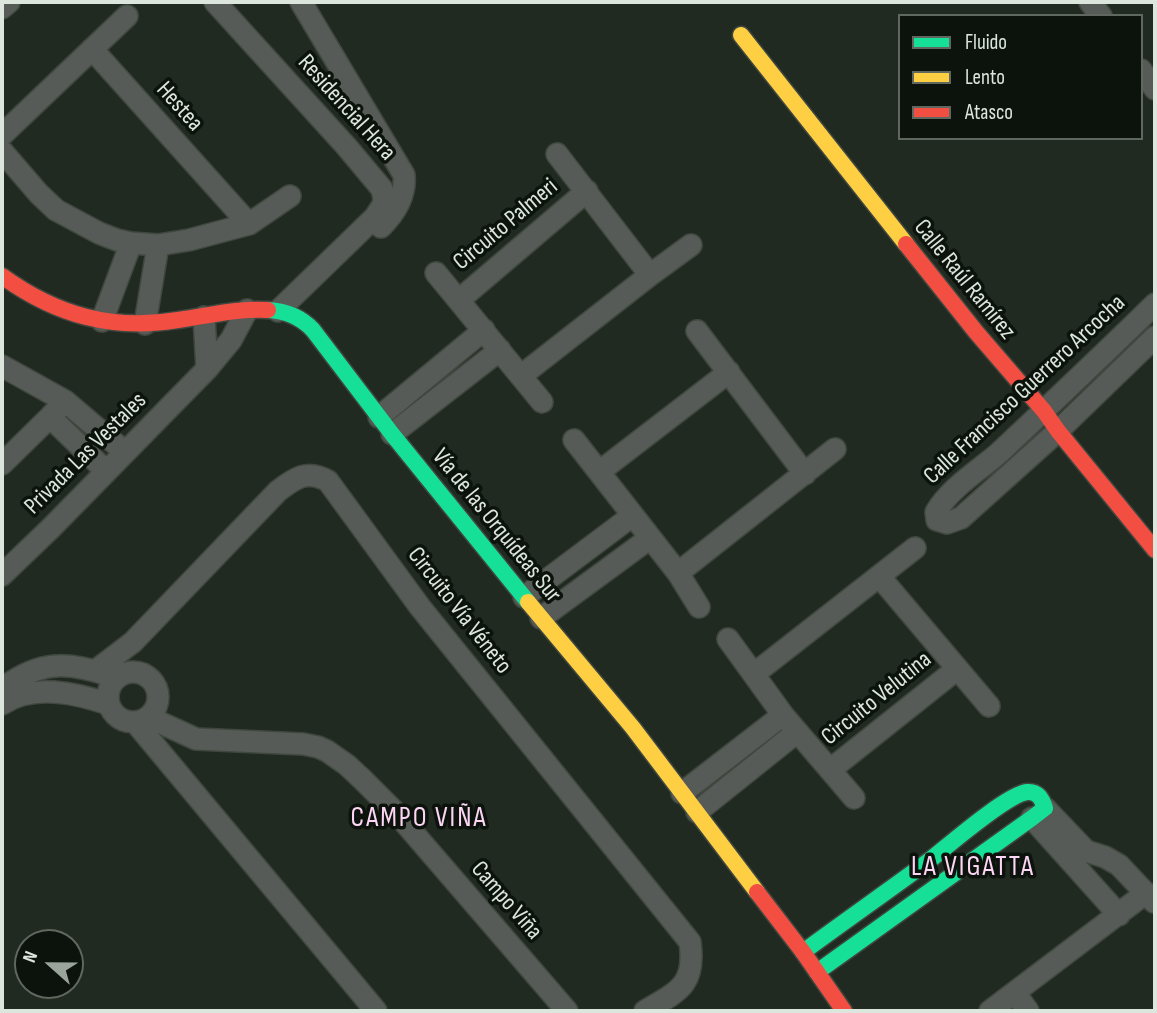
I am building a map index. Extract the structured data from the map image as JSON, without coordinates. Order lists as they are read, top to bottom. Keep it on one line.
{"streets":{"street":["Hestea","Residencial Hera","Circuito Palmeri","Calle Raúl Ramírez","Calle Francisco Guerrero Arcocha","Privada Las Vestales","Vía de las Orquídeas Sur","Circuito Vía Véneto","Circuito Velutina","Campo Viña"]},"crossings":[["Residencial Hera","Vía de las Orquídeas Sur"],["Calle Raúl Ramírez","Calle Francisco Guerrero Arcocha"],["Vía de las Orquídeas Sur","Circuito Velutina"]],"districts":["CAMPO VIÑA","LA VIGATTA"],"legend":["Fluido","Lento","Atasco"],"north":"left"}
